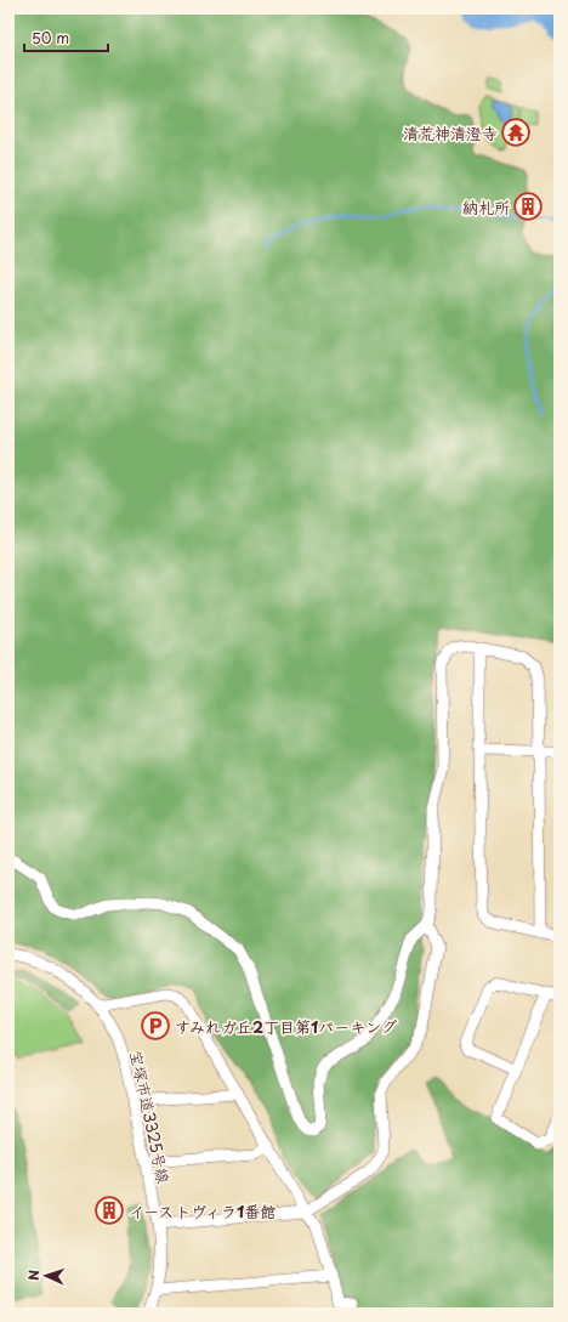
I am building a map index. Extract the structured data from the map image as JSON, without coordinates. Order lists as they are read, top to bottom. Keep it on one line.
{"streets":{"street":["宝塚市道3325号線"]},"places":{"temple":["清荒神清澄寺"],"building":["納札所","イーストヴィラ1番館"],"parking":["すみれガ丘2丁目第1パーキング"]},"scale_bar":"50 m","north":"left"}
